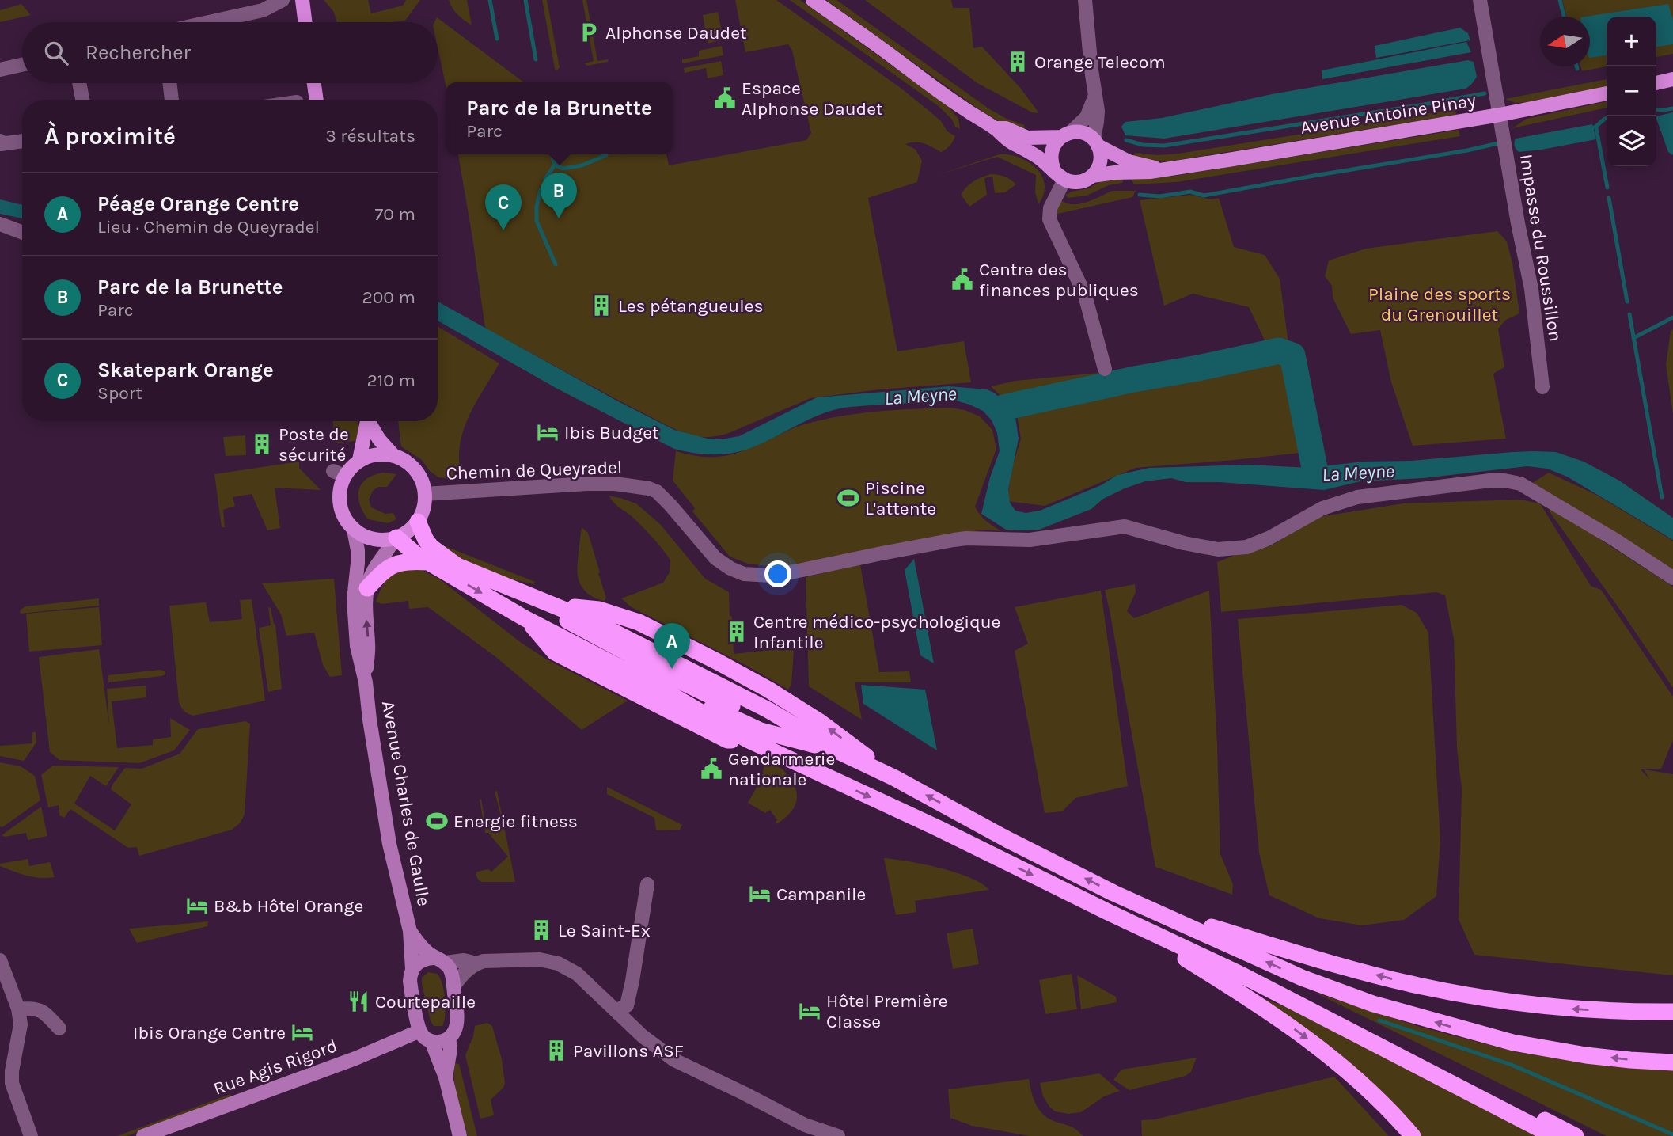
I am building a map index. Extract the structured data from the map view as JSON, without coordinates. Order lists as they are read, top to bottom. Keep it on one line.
{"streets":{"main road":["Avenue Antoine Pinay","Avenue Charles de Gaulle","Rue Agis Rigord"],"street":["Impasse du Roussillon","Chemin de Queyradel"]},"crossings":[["Avenue Antoine Pinay","Impasse du Roussillon"],["Chemin de Queyradel","Avenue Charles de Gaulle"],["Avenue Charles de Gaulle","Rue Agis Rigord"]],"water":["La Meyne"],"parks":["Plaine des sports du Grenouillet"],"places":{"parking":["Alphonse Daudet"],"building":["Orange Telecom","Les pétangueules","Poste de sécurité","Centre médico-psychologique Infantile","Le Saint-Ex","Pavillons ASF"],"public building":["Espace Alphonse Daudet","Centre des finances publiques","Gendarmerie nationale"],"hotel":["Ibis Budget","Campanile","B&b Hôtel Orange","Hôtel Première Classe","Ibis Orange Centre"],"sports":["Piscine L'attente","Energie fitness"],"restaurant":["Courtepaille"]},"north":"left","page":{"map_buttons":["+","−"],"search":"Rechercher","popup":["Parc de la Brunette","Parc"],"heading":["À proximité","3 résultats"],"list":[{"mark":"A","name":"Péage Orange Centre","note":"Lieu · Chemin de Queyradel","value":"70 m"},{"mark":"B","name":"Parc de la Brunette","note":"Parc","value":"200 m"},{"mark":"C","name":"Skatepark Orange","note":"Sport","value":"210 m"}],"pins":["B","C","A"]}}
